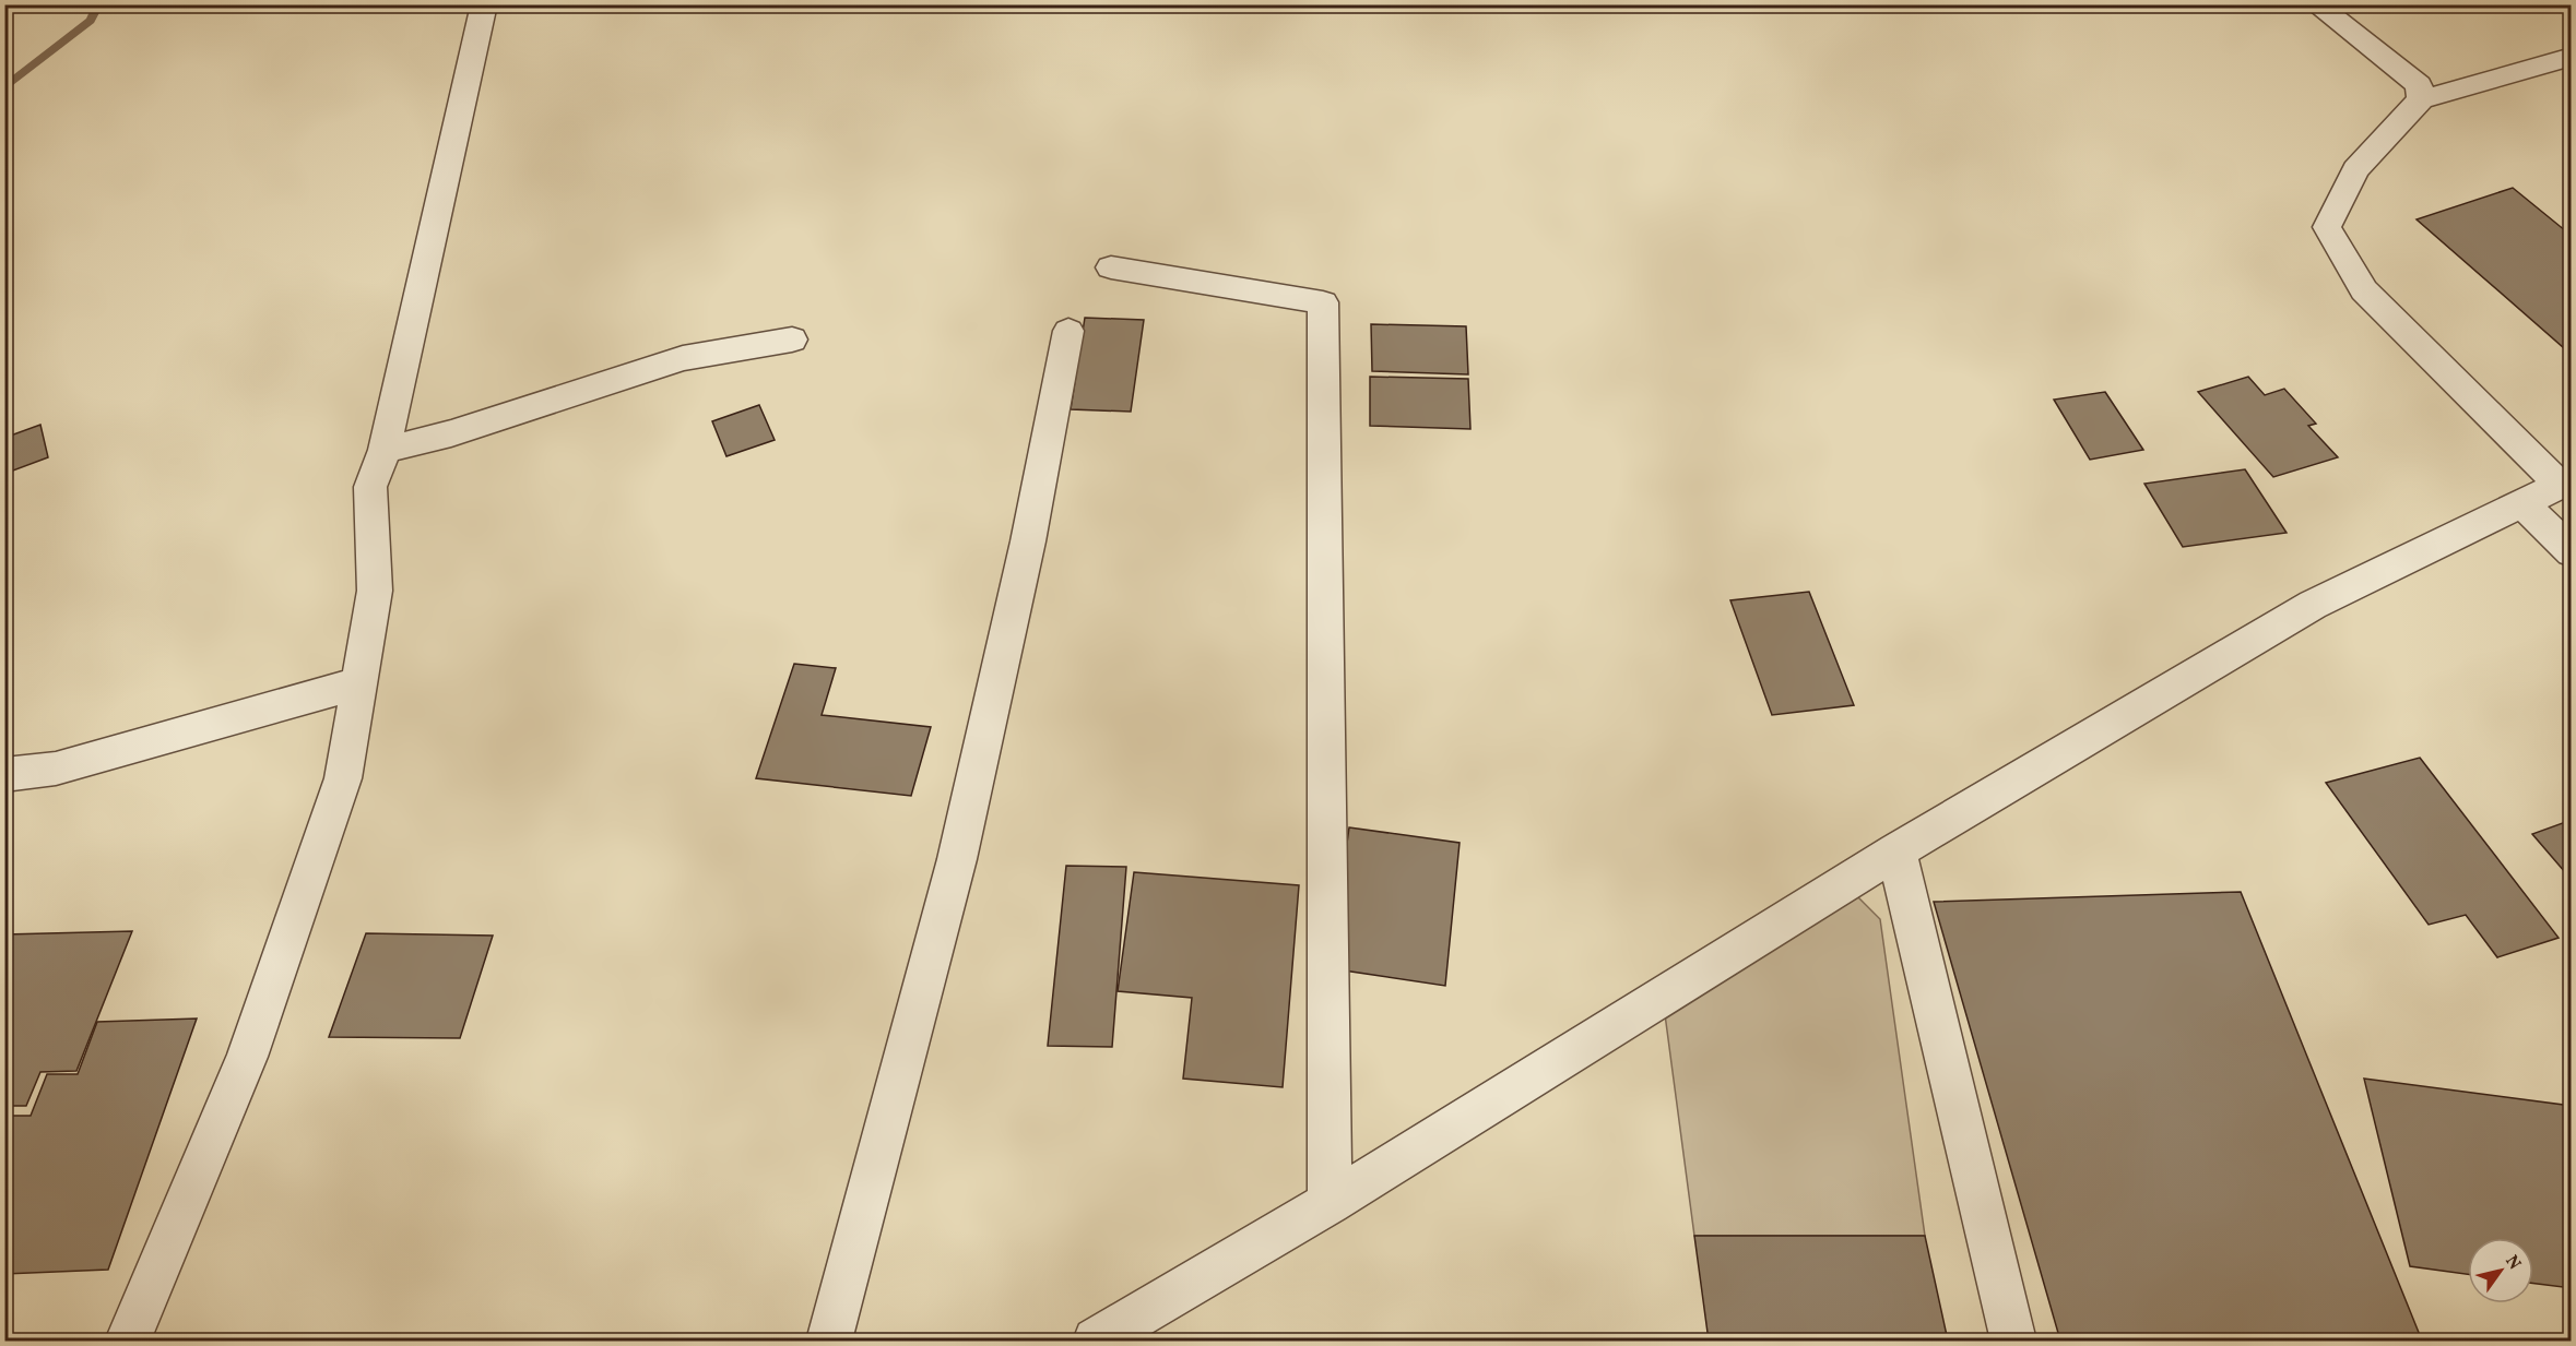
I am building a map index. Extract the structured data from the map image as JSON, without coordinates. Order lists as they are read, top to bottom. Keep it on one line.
{"north":"top right"}
